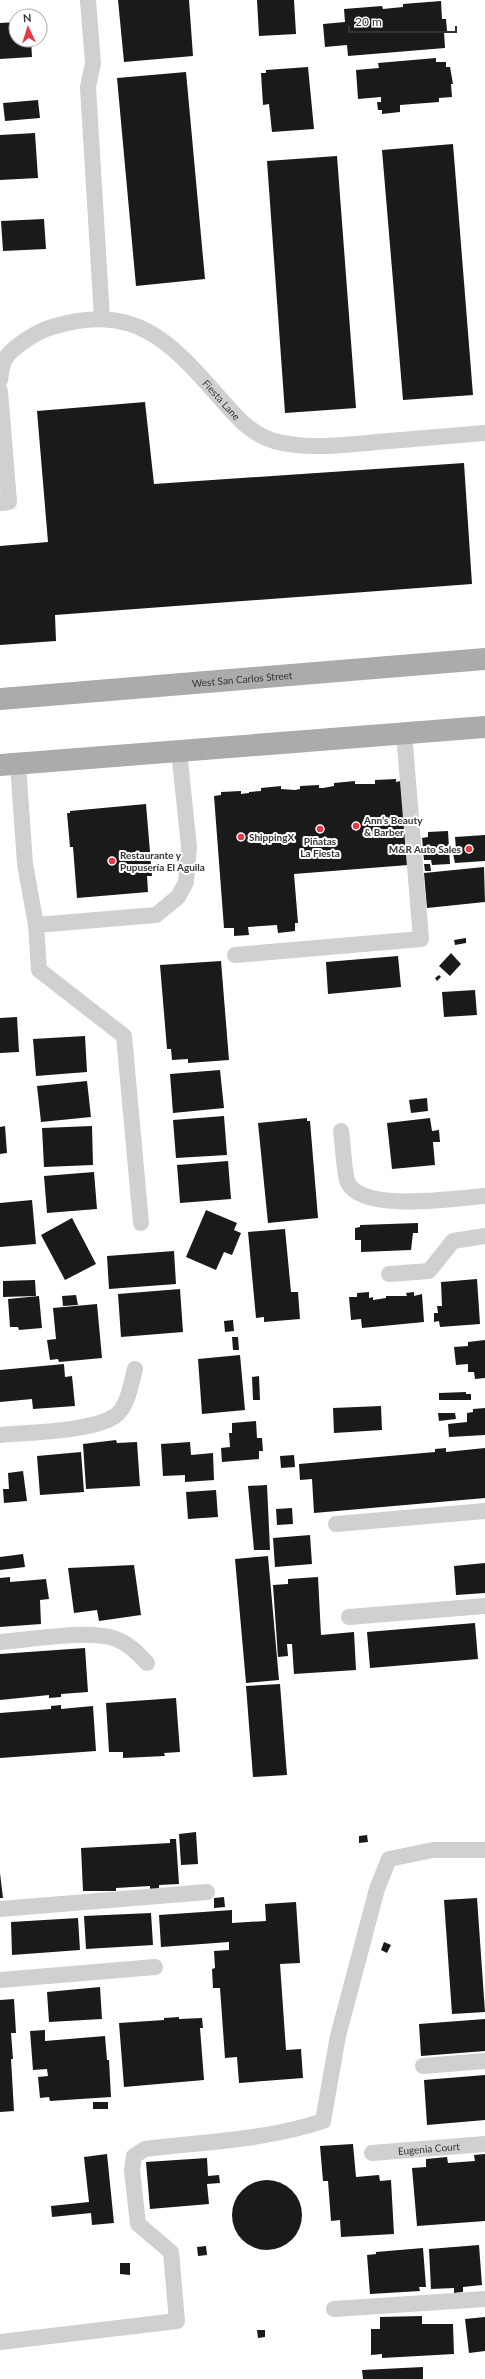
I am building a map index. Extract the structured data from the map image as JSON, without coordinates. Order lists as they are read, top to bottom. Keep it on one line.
{"streets":{"main road":["West San Carlos Street"],"lane":["Fiesta Lane","Eugenia Court"]},"places":["Ann’s Beauty & Barber","Piñatas La Fiesta","ShippingX","M&R Auto Sales","Restaurante y Pupusería El Aguila"],"scale_bar":"20 m","north":"top"}
